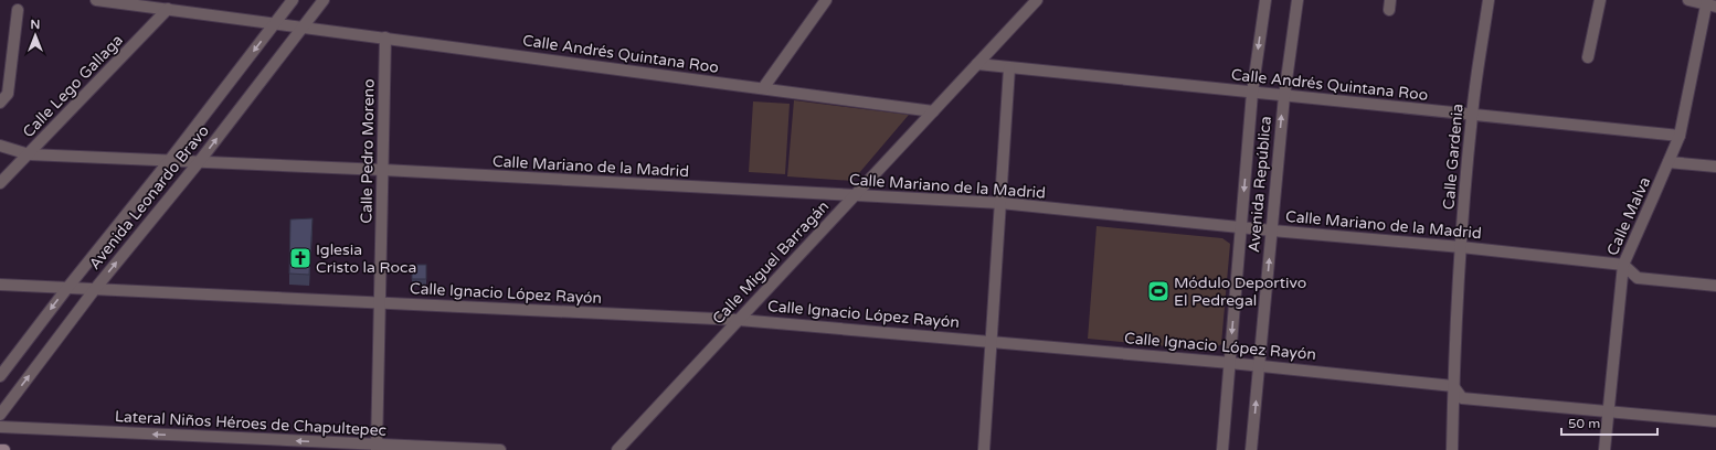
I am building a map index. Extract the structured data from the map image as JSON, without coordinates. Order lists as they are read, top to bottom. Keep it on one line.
{"streets":{"street":["Calle Andrés Quintana Roo","Calle Lego Gallaga","Calle Pedro Moreno","Calle Gardenia","Calle Mariano de la Madrid","Avenida República","Avenida Leonardo Bravo","Calle Malva","Calle Miguel Barragán","Calle Ignacio López Rayón","Lateral Niños Héroes de Chapultepec"]},"crossings":[["Calle Andrés Quintana Roo","Calle Lego Gallaga"],["Calle Andrés Quintana Roo","Calle Pedro Moreno"],["Calle Andrés Quintana Roo","Calle Gardenia"],["Calle Andrés Quintana Roo","Avenida República"],["Calle Andrés Quintana Roo","Avenida Leonardo Bravo"],["Calle Andrés Quintana Roo","Calle Malva"],["Calle Andrés Quintana Roo","Calle Miguel Barragán"],["Calle Lego Gallaga","Calle Mariano de la Madrid"],["Calle Pedro Moreno","Calle Mariano de la Madrid"],["Calle Pedro Moreno","Calle Ignacio López Rayón"],["Calle Pedro Moreno","Lateral Niños Héroes de Chapultepec"],["Calle Gardenia","Calle Mariano de la Madrid"],["Calle Gardenia","Calle Ignacio López Rayón"],["Calle Mariano de la Madrid","Avenida República"],["Calle Mariano de la Madrid","Avenida Leonardo Bravo"],["Calle Mariano de la Madrid","Calle Malva"],["Calle Mariano de la Madrid","Calle Miguel Barragán"],["Avenida República","Calle Ignacio López Rayón"],["Avenida Leonardo Bravo","Calle Ignacio López Rayón"],["Calle Miguel Barragán","Calle Ignacio López Rayón"]],"one_way":["Lateral Niños Héroes de Chapultepec"],"places":{"church":["Iglesia Cristo la Roca"],"sports":["Módulo Deportivo El Pedregal"]},"scale_bar":"50 m","north":"top"}
